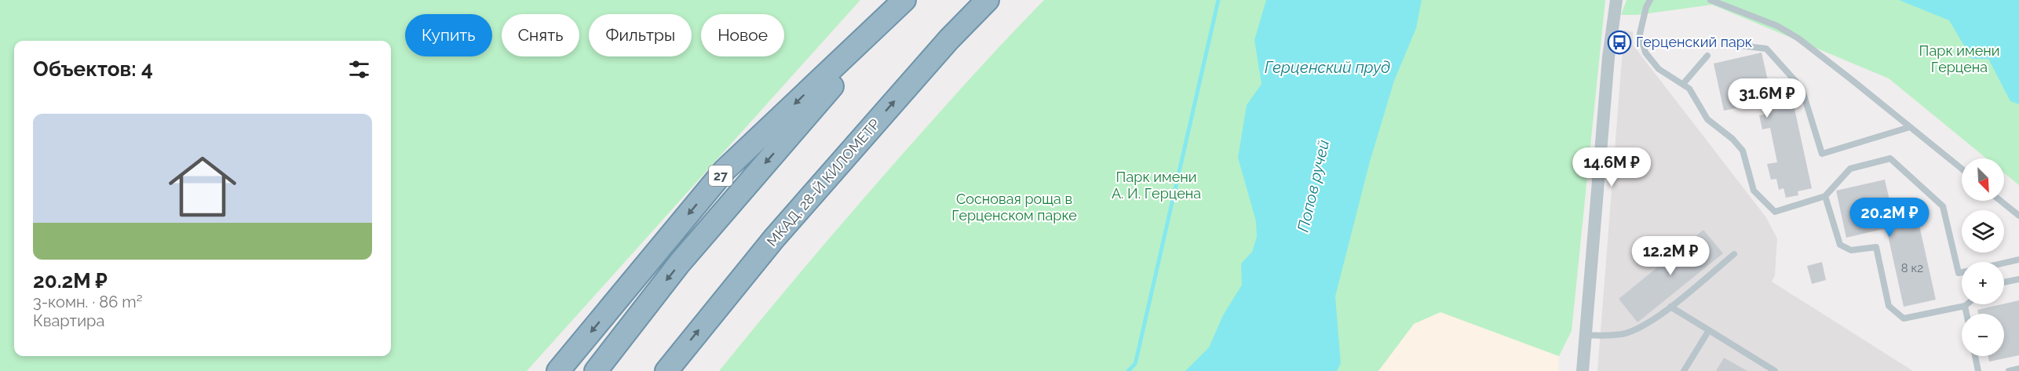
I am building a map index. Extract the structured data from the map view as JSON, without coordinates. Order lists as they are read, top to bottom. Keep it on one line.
{"streets":{"highway":["27","МКАД, 28-Й КИЛОМЕТР"]},"water":["Герценский пруд","Попов ручей"],"parks":["Парк имени Герцена","Парк имени А. И. Герцена","Сосновая роща в Герценском парке"],"places":{"bus stop":["Герценский парк"]},"house_numbers":["8 к2"],"north":"bottom right","page":{"chip":["Купить","Снять","Фильтры","Новое"],"heading":"Объектов: 4","price":["31.6M ₽","14.6M ₽","20.2M ₽","12.2M ₽"],"list":[{"name":"20.2M ₽","note":"3-комн. · 86 m² · Квартира"}],"map_buttons":["+","−"]}}
